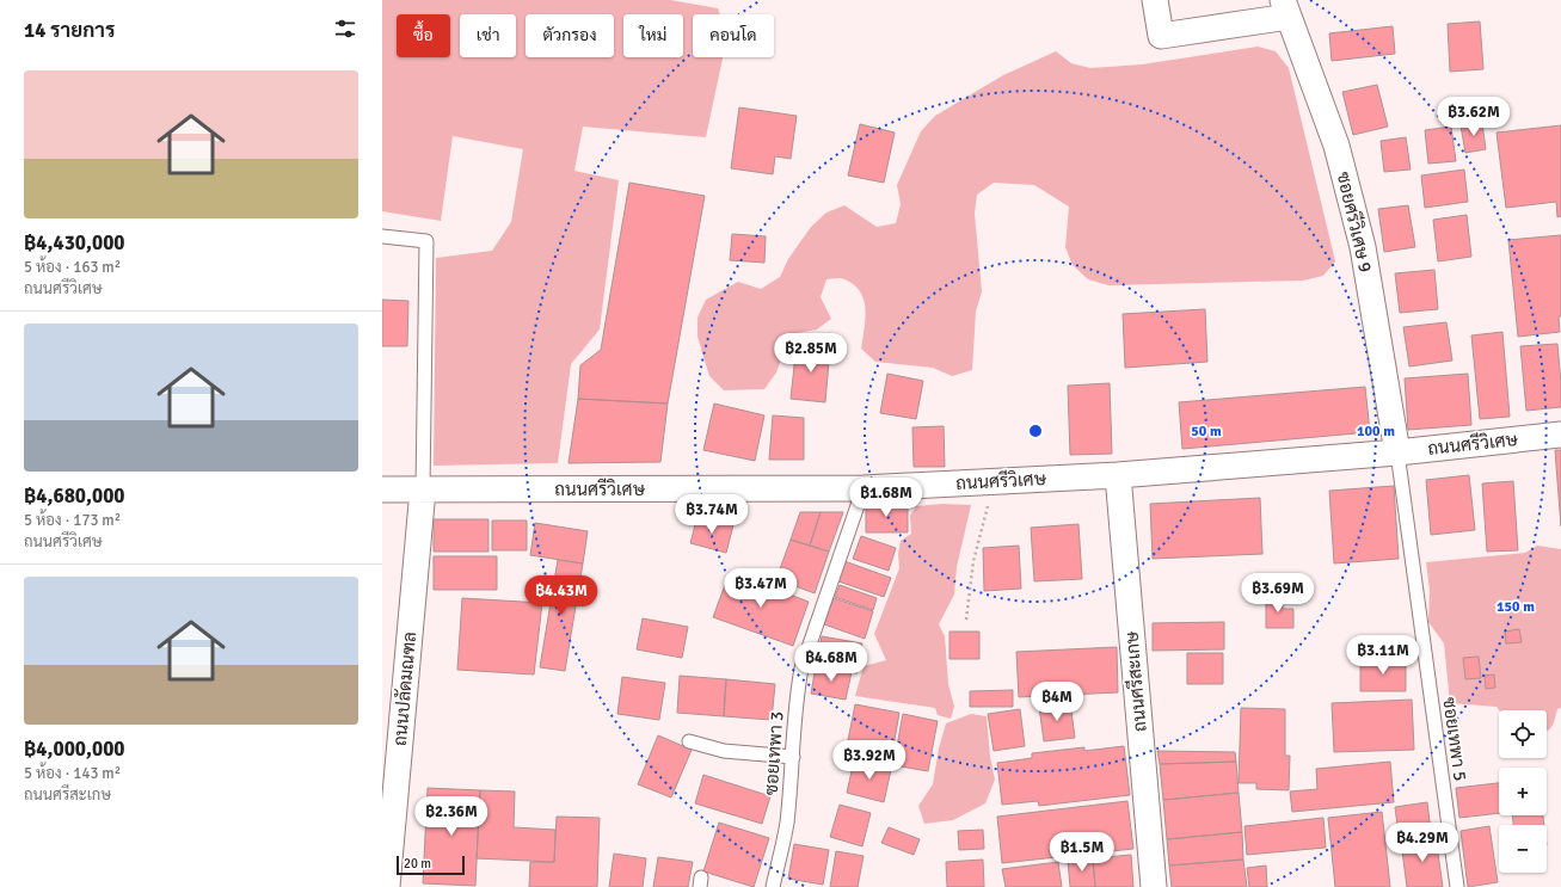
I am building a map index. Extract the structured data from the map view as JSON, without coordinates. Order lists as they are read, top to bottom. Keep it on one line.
{"streets":{"street":["ซอยศรีวิเศษ 9","ถนนศรีวิเศษ","ถนนศรีสะเกษ","ถนนปลัดมณฑล"],"lane":["ซอยเทพา 5","ซอยเทพา 3"]},"crossings":[["ซอยศรีวิเศษ 9","ถนนศรีวิเศษ"],["ซอยศรีวิเศษ 9","ซอยเทพา 5"],["ถนนศรีวิเศษ","ถนนศรีสะเกษ"],["ถนนศรีวิเศษ","ถนนปลัดมณฑล"],["ถนนศรีวิเศษ","ซอยเทพา 5"],["ถนนศรีวิเศษ","ซอยเทพา 3"]],"scale_bar":"20 m","page":{"heading":"14 รายการ","chip":["ซื้อ","เช่า","ตัวกรอง","ใหม่","คอนโด"],"list":[{"name":"฿4,430,000","note":"5 ห้อง · 163 m² · ถนนศรีวิเศษ"},{"name":"฿4,680,000","note":"5 ห้อง · 173 m² · ถนนศรีวิเศษ"},{"name":"฿4,000,000","note":"5 ห้อง · 143 m² · ถนนศรีสะเกษ"}],"price":["฿3.62M","฿2.85M","฿1.68M","฿3.74M","฿3.47M","฿3.69M","฿4.43M","฿3.11M","฿4.68M","฿4M","฿3.92M","฿2.36M","฿4.29M","฿1.5M"],"map_buttons":["+","−"],"scale":"20 m"},"rings":["50 m","100 m","150 m"]}
